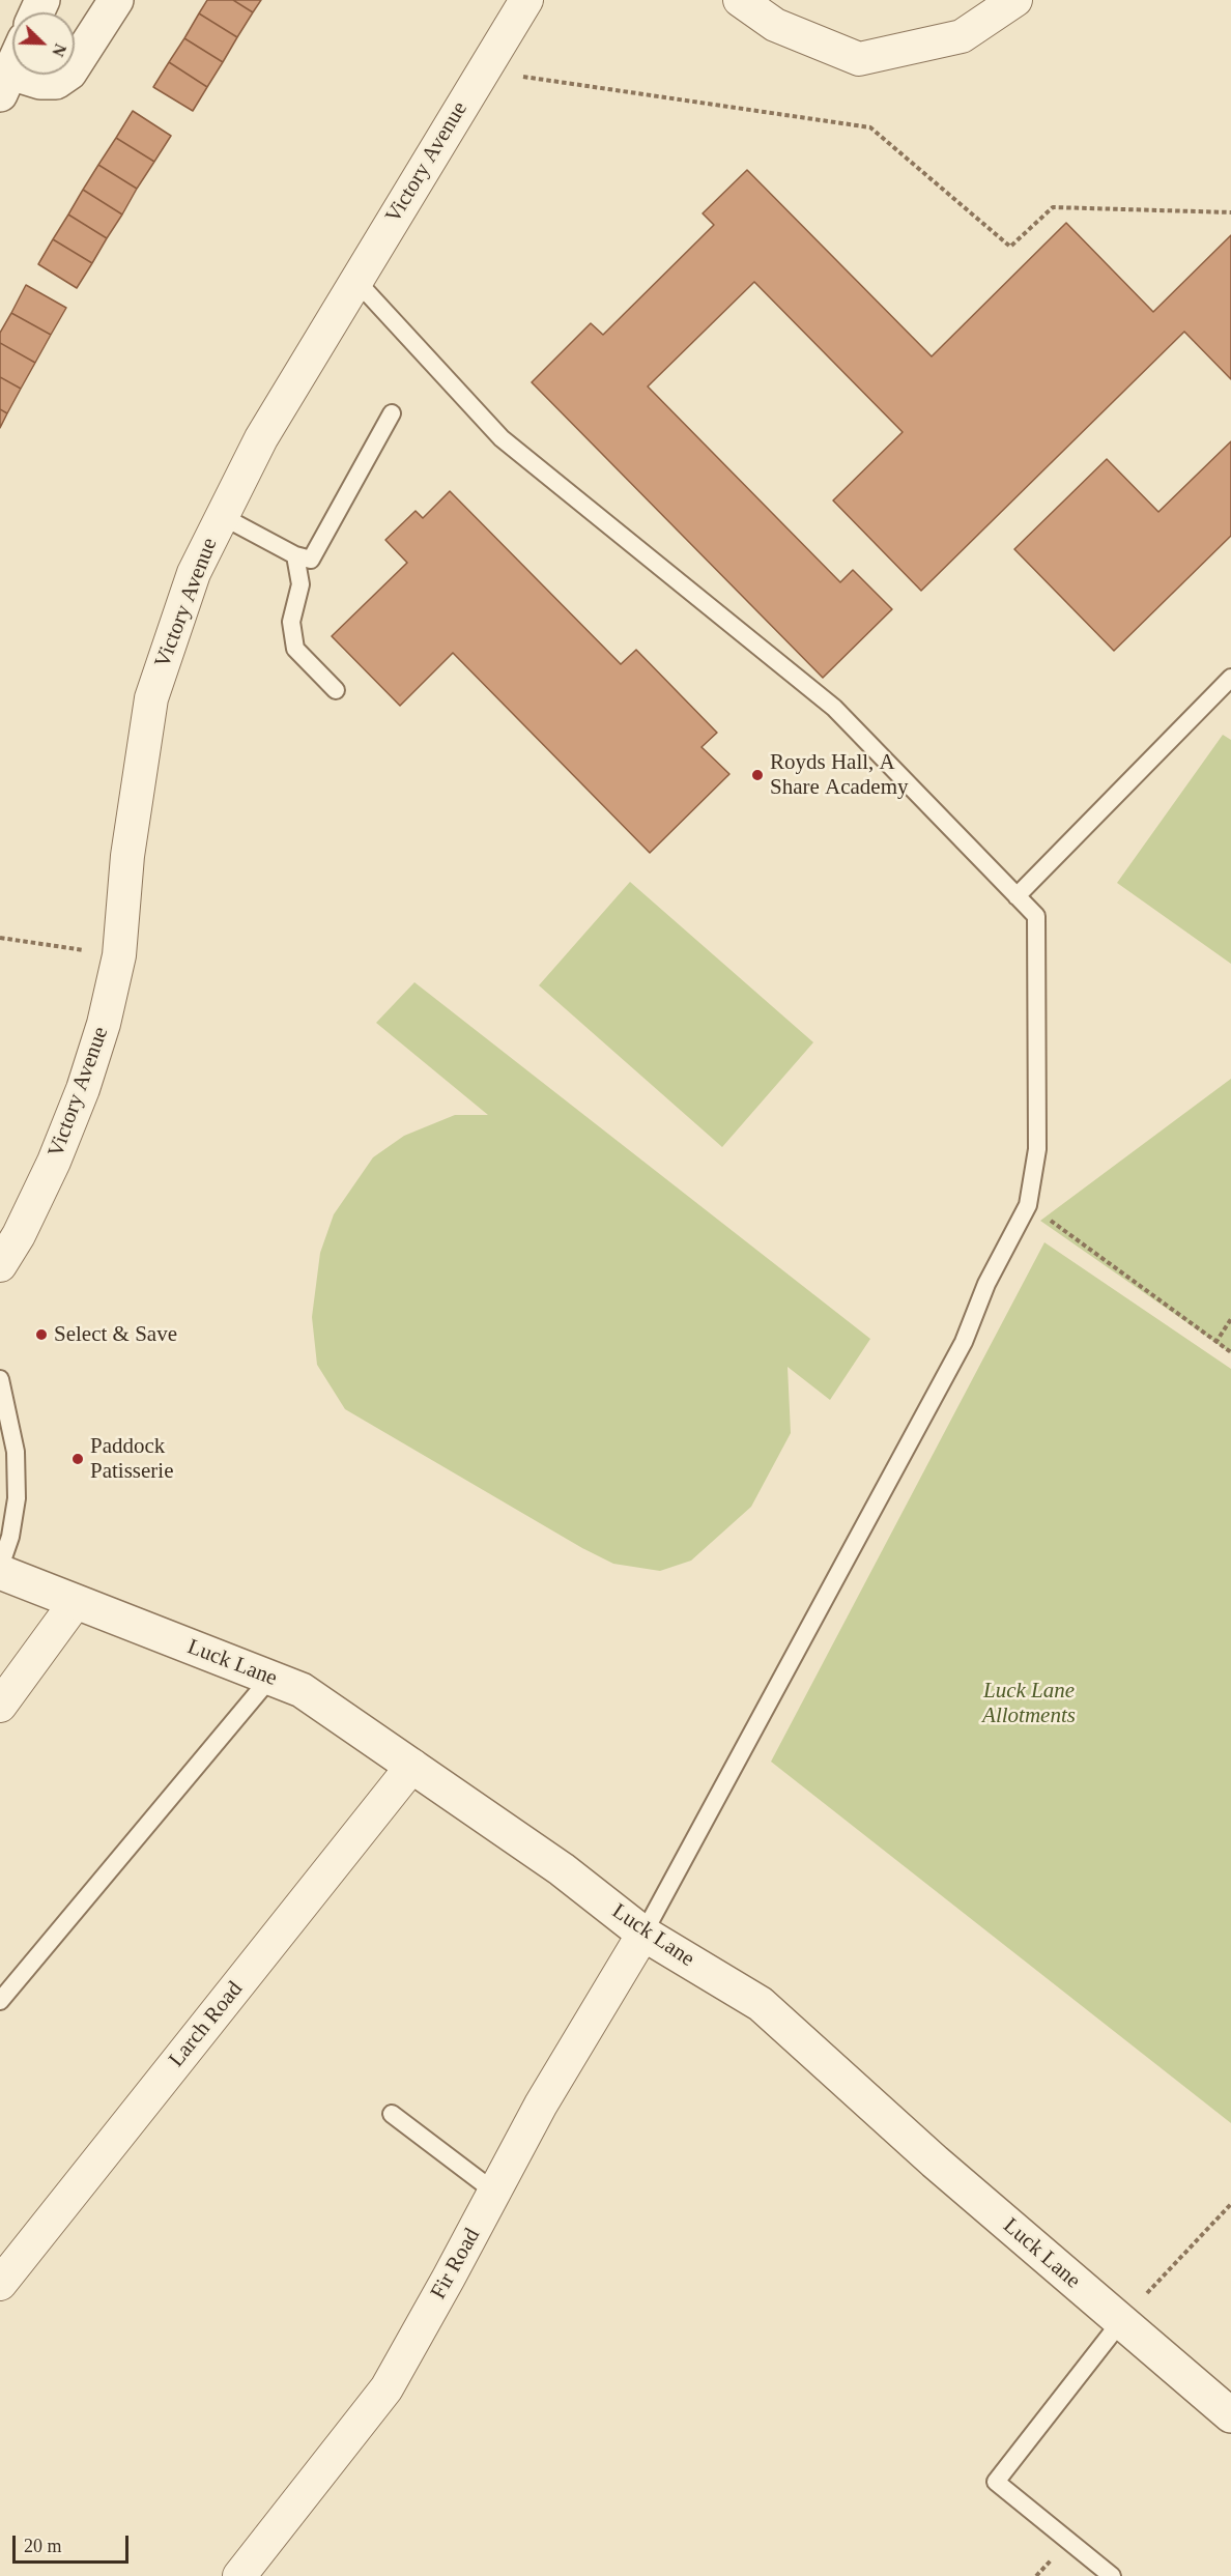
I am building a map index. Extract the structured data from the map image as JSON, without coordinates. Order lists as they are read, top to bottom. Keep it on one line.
{"streets":{"street":["Victory Avenue","Luck Lane","Larch Road","Fir Road"]},"crossings":[["Luck Lane","Larch Road"],["Luck Lane","Fir Road"]],"parks":["Luck Lane Allotments"],"places":["Royds Hall, A Share Academy","Select & Save","Paddock Patisserie"],"scale_bar":"20 m","north":"bottom right"}
